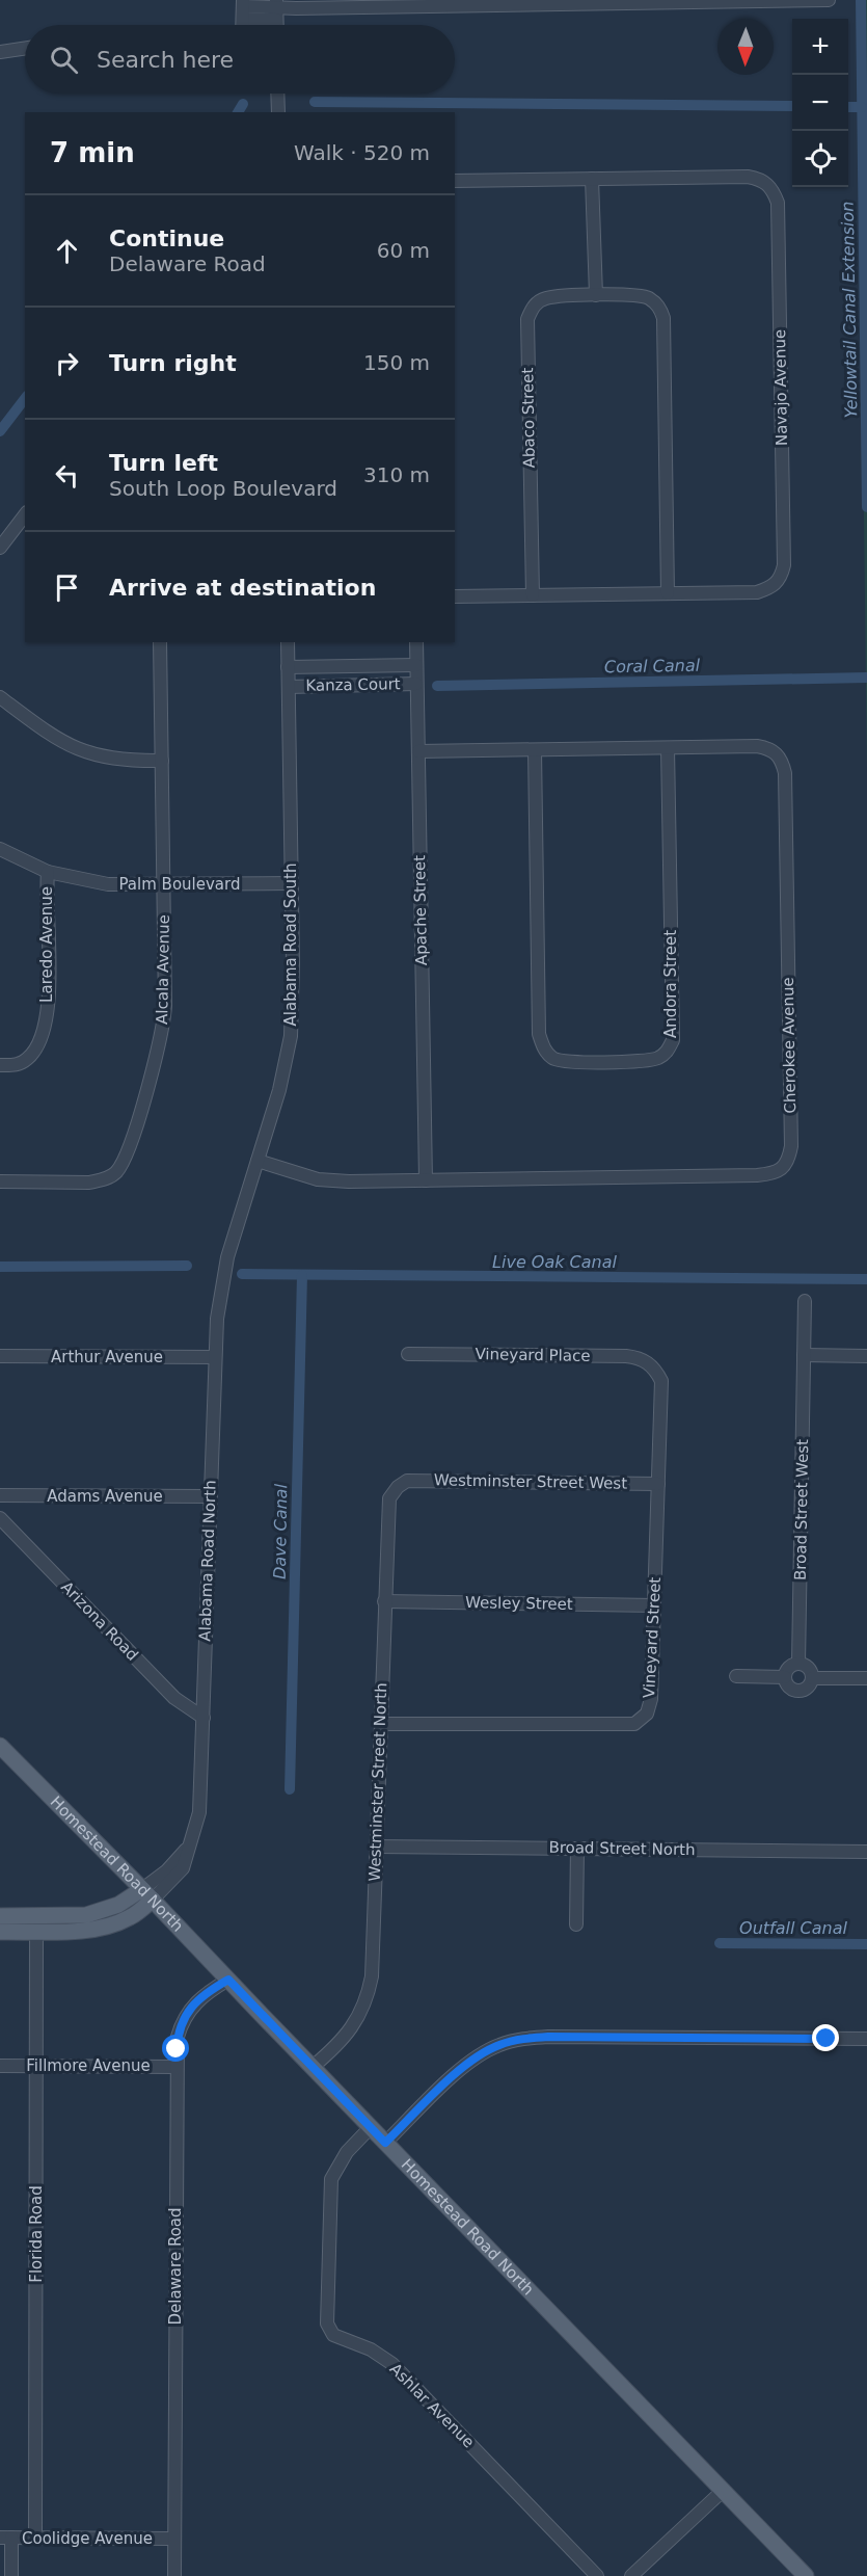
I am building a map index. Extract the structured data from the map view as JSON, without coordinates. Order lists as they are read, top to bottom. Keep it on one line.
{"streets":{"main road":["Homestead Road North"],"street":["Navajo Avenue","Abaco Street","Kanza Court","Palm Boulevard","Apache Street","Laredo Avenue","Alabama Road South","Alcala Avenue","Andora Street","Cherokee Avenue","Vineyard Place","Arthur Avenue","Westminster Street West","Adams Avenue","Broad Street West","Alabama Road North","Wesley Street","Arizona Road","Vineyard Street","Westminster Street North","Broad Street North","Fillmore Avenue","Florida Road","Delaware Road","Ashlar Avenue","Coolidge Avenue"]},"crossings":[["Navajo Avenue","Abaco Street"],["Kanza Court","Apache Street"],["Kanza Court","Alabama Road South"],["Palm Boulevard","Laredo Avenue"],["Palm Boulevard","Alabama Road South"],["Palm Boulevard","Alcala Avenue"],["Apache Street","Cherokee Avenue"],["Alabama Road South","Cherokee Avenue"],["Alabama Road South","Alabama Road North"],["Andora Street","Cherokee Avenue"],["Vineyard Place","Vineyard Street"],["Arthur Avenue","Alabama Road North"],["Westminster Street West","Vineyard Street"],["Westminster Street West","Westminster Street North"],["Adams Avenue","Alabama Road North"],["Alabama Road North","Arizona Road"],["Alabama Road North","Homestead Road North"],["Wesley Street","Vineyard Street"],["Wesley Street","Westminster Street North"],["Vineyard Street","Westminster Street North"],["Westminster Street North","Broad Street North"],["Westminster Street North","Homestead Road North"],["Homestead Road North","Delaware Road"],["Homestead Road North","Ashlar Avenue"],["Fillmore Avenue","Florida Road"],["Fillmore Avenue","Delaware Road"],["Florida Road","Coolidge Avenue"],["Delaware Road","Coolidge Avenue"]],"water":["Yellowtail Canal Extension","Coral Canal","Live Oak Canal","Dave Canal","Outfall Canal"],"north":"bottom","page":{"map_buttons":["+","−"],"search":"Search here","heading":["7 min","Walk · 520 m"],"list":[["Continue","Delaware Road","60 m"],["Turn right","150 m"],["Turn left","South Loop Boulevard","310 m"],"Arrive at destination"]}}
